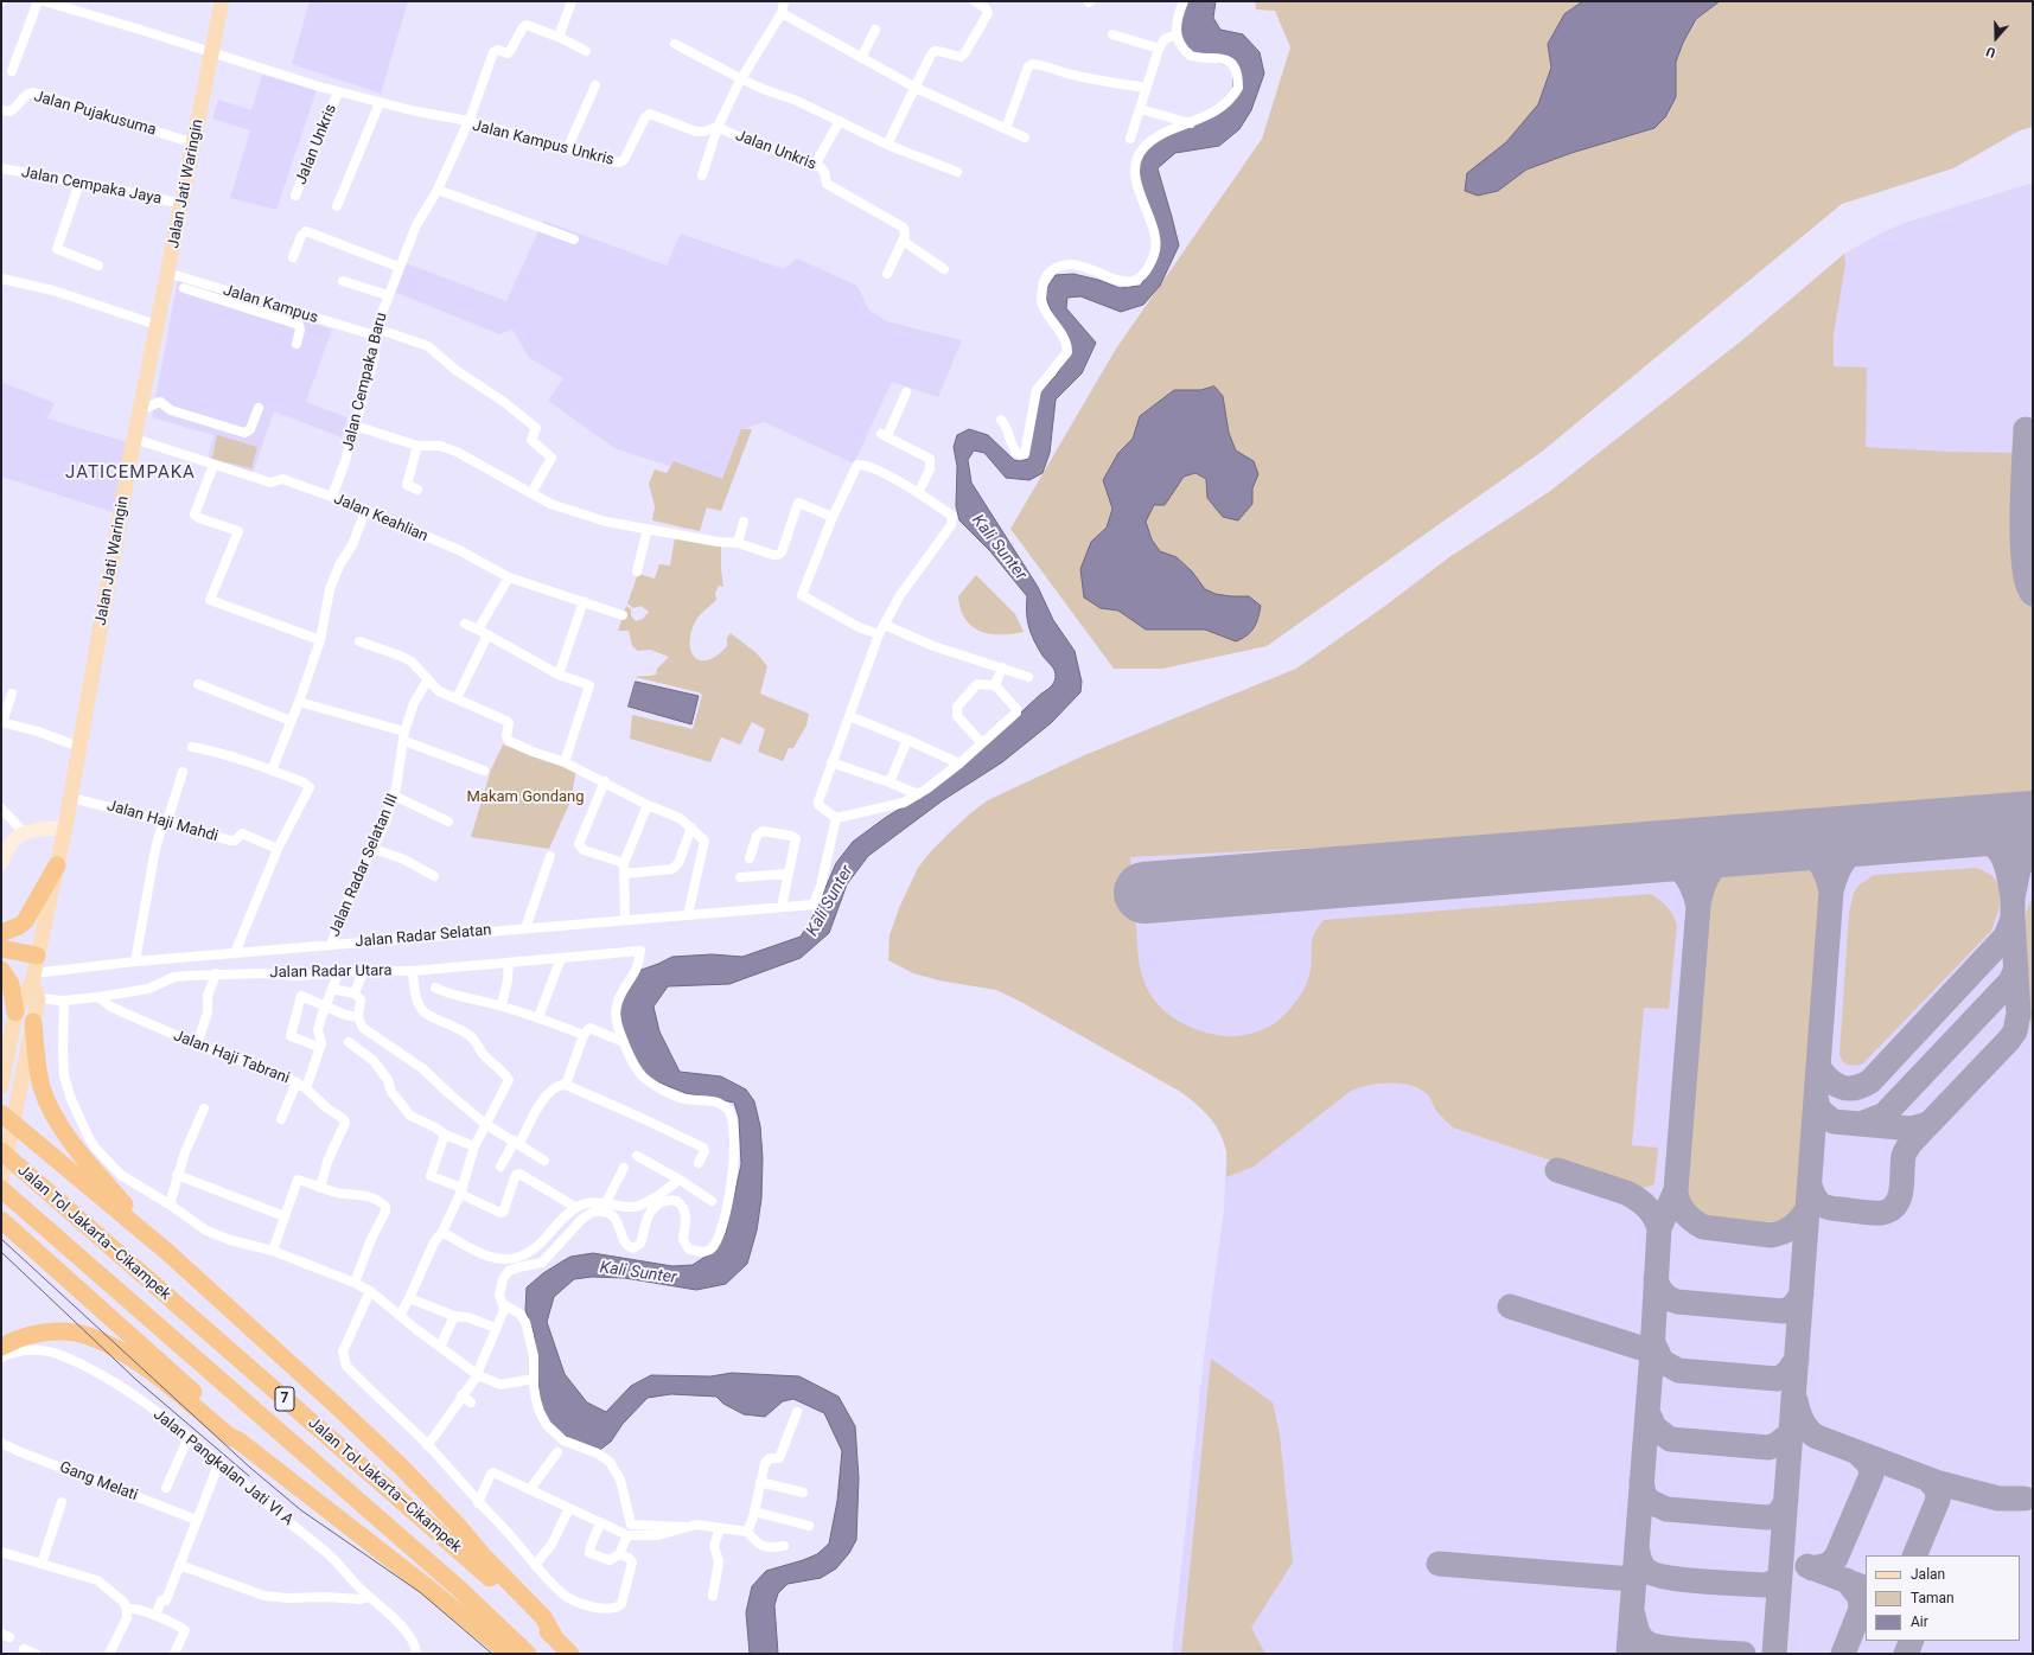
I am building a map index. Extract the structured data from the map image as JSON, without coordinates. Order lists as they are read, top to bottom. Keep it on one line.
{"streets":{"highway":["Jalan Tol Jakarta–Cikampek","7"],"main road":["Jalan Jati Waringin"],"street":["Jalan Pujakusuma","Jalan Kampus Unkris","Jalan Unkris","Jalan Cempaka Jaya","Jalan Kampus","Jalan Cempaka Baru","Jalan Keahlian","Jalan Haji Mahdi","Jalan Radar Selatan III","Jalan Radar Selatan","Jalan Radar Utara","Jalan Haji Tabrani","Jalan Pangkalan Jati VI A","Gang Melati"]},"crossings":[["Jalan Pujakusuma","Jalan Jati Waringin"],["Jalan Kampus Unkris","Jalan Unkris"],["Jalan Kampus Unkris","Jalan Cempaka Baru"],["Jalan Jati Waringin","Jalan Cempaka Jaya"],["Jalan Jati Waringin","Jalan Kampus"],["Jalan Jati Waringin","Jalan Keahlian"],["Jalan Jati Waringin","Jalan Haji Mahdi"],["Jalan Jati Waringin","Jalan Radar Selatan"],["Jalan Jati Waringin","Jalan Radar Utara"],["Jalan Kampus","Jalan Cempaka Baru"],["Jalan Cempaka Baru","Jalan Keahlian"],["Jalan Radar Selatan III","Jalan Radar Selatan"],["Jalan Radar Utara","Jalan Haji Tabrani"]],"districts":["JATICEMPAKA"],"water":["Kali Sunter"],"parks":["Makam Gondang"],"legend":["Jalan","Taman","Air"],"north":"bottom"}
